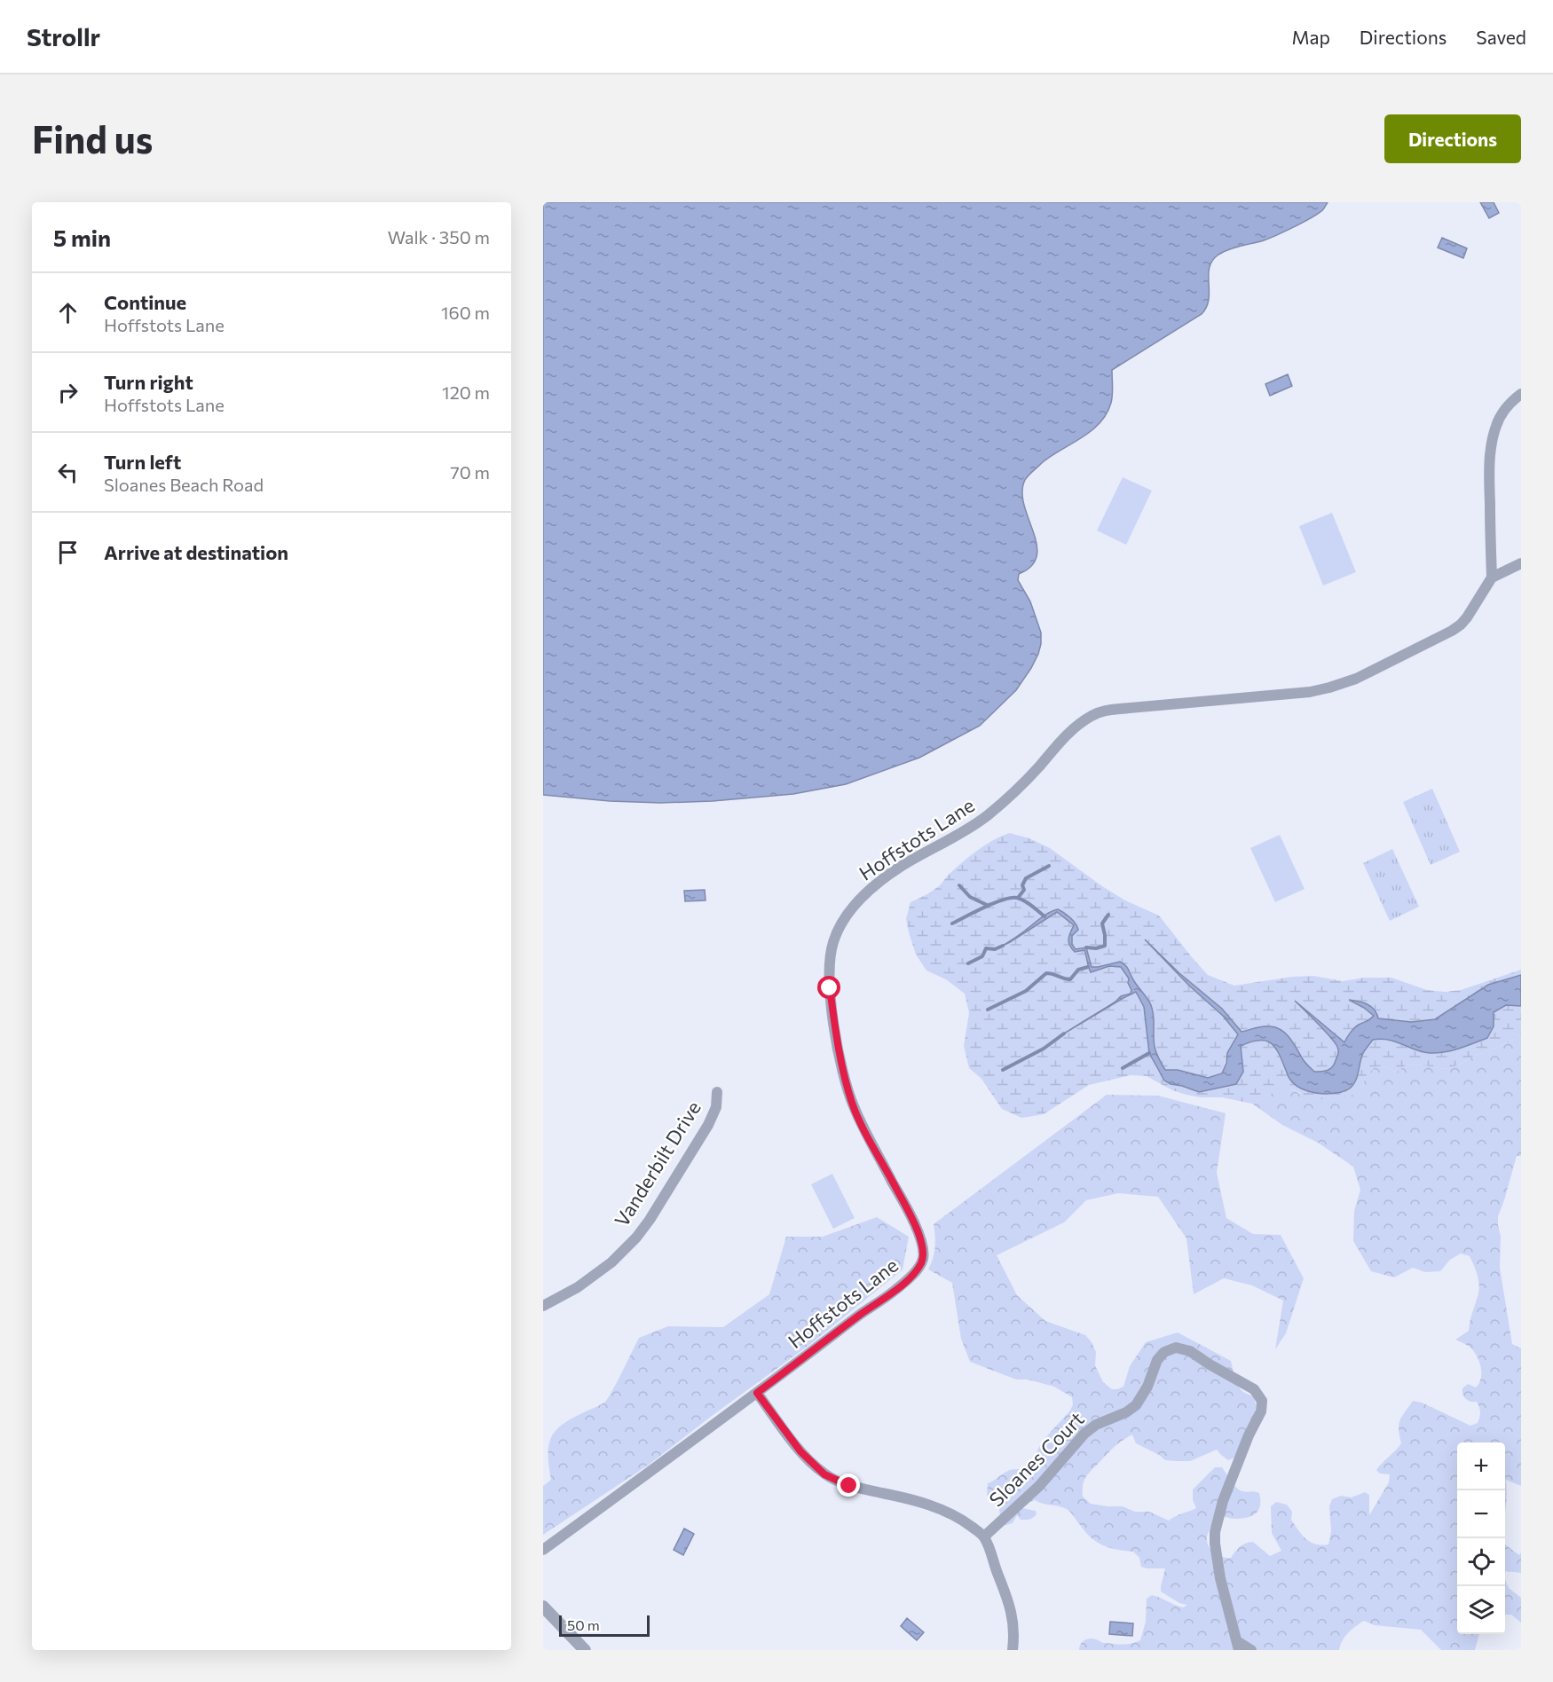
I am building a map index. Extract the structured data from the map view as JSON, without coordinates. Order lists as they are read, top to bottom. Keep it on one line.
{"streets":{"street":["Hoffstots Lane","Vanderbilt Drive","Sloanes Court"]},"scale_bar":"50 m","page":{"header":"Strollr","nav":["Map","Directions","Saved"],"buttons":"Directions","title":"Find us","heading":["5 min","Walk · 350 m"],"list":[["Continue","Hoffstots Lane","160 m"],["Turn right","Hoffstots Lane","120 m"],["Turn left","Sloanes Beach Road","70 m"],"Arrive at destination"],"map_buttons":["+","−"],"scale":"50 m"}}
